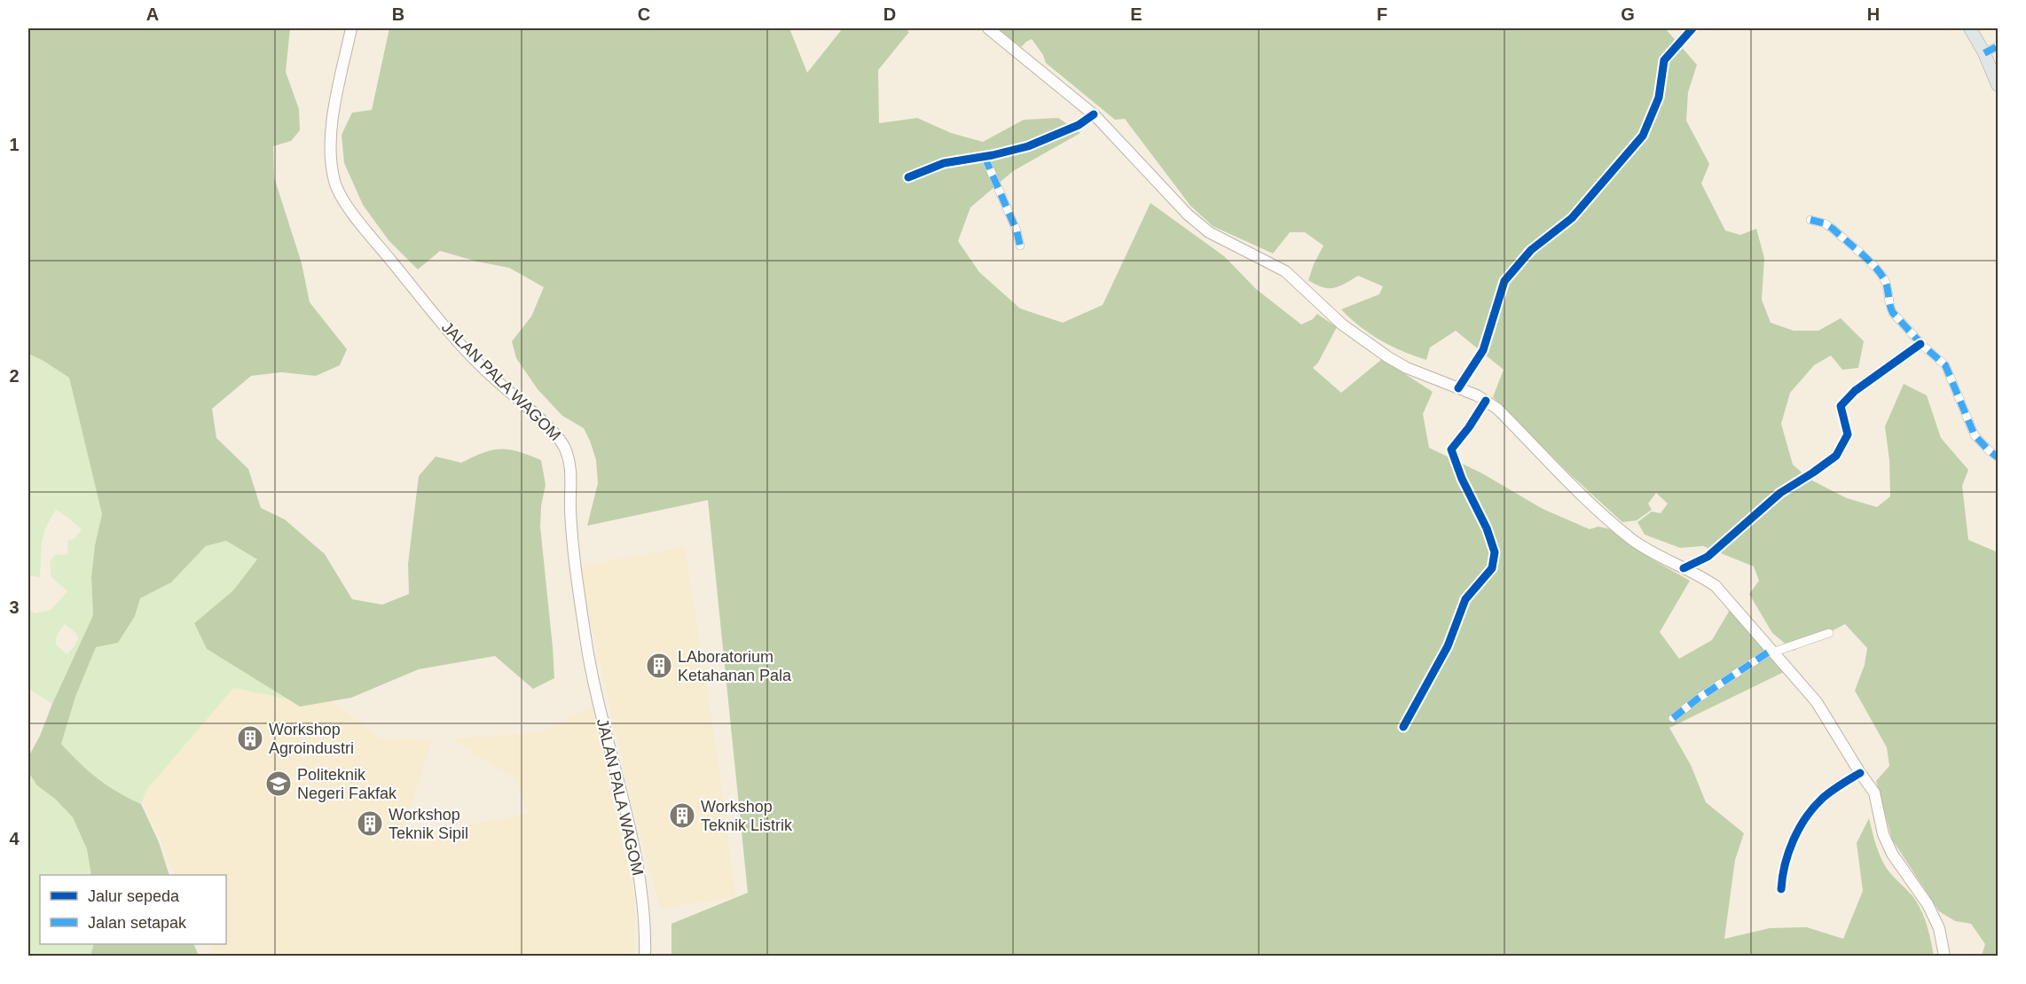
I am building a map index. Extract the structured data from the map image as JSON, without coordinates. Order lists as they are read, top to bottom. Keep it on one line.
{"streets":{"main road":["JALAN PALA WAGOM"]},"places":{"building":["LAboratorium Ketahanan Pala","Workshop Agroindustri","Workshop Teknik Listrik","Workshop Teknik Sipil"],"school or university":["Politeknik Negeri Fakfak"]},"legend":["Jalur sepeda","Jalan setapak"],"grid":{"columns":["A","B","C","D","E","F","G","H"],"rows":["1","2","3","4"]}}
